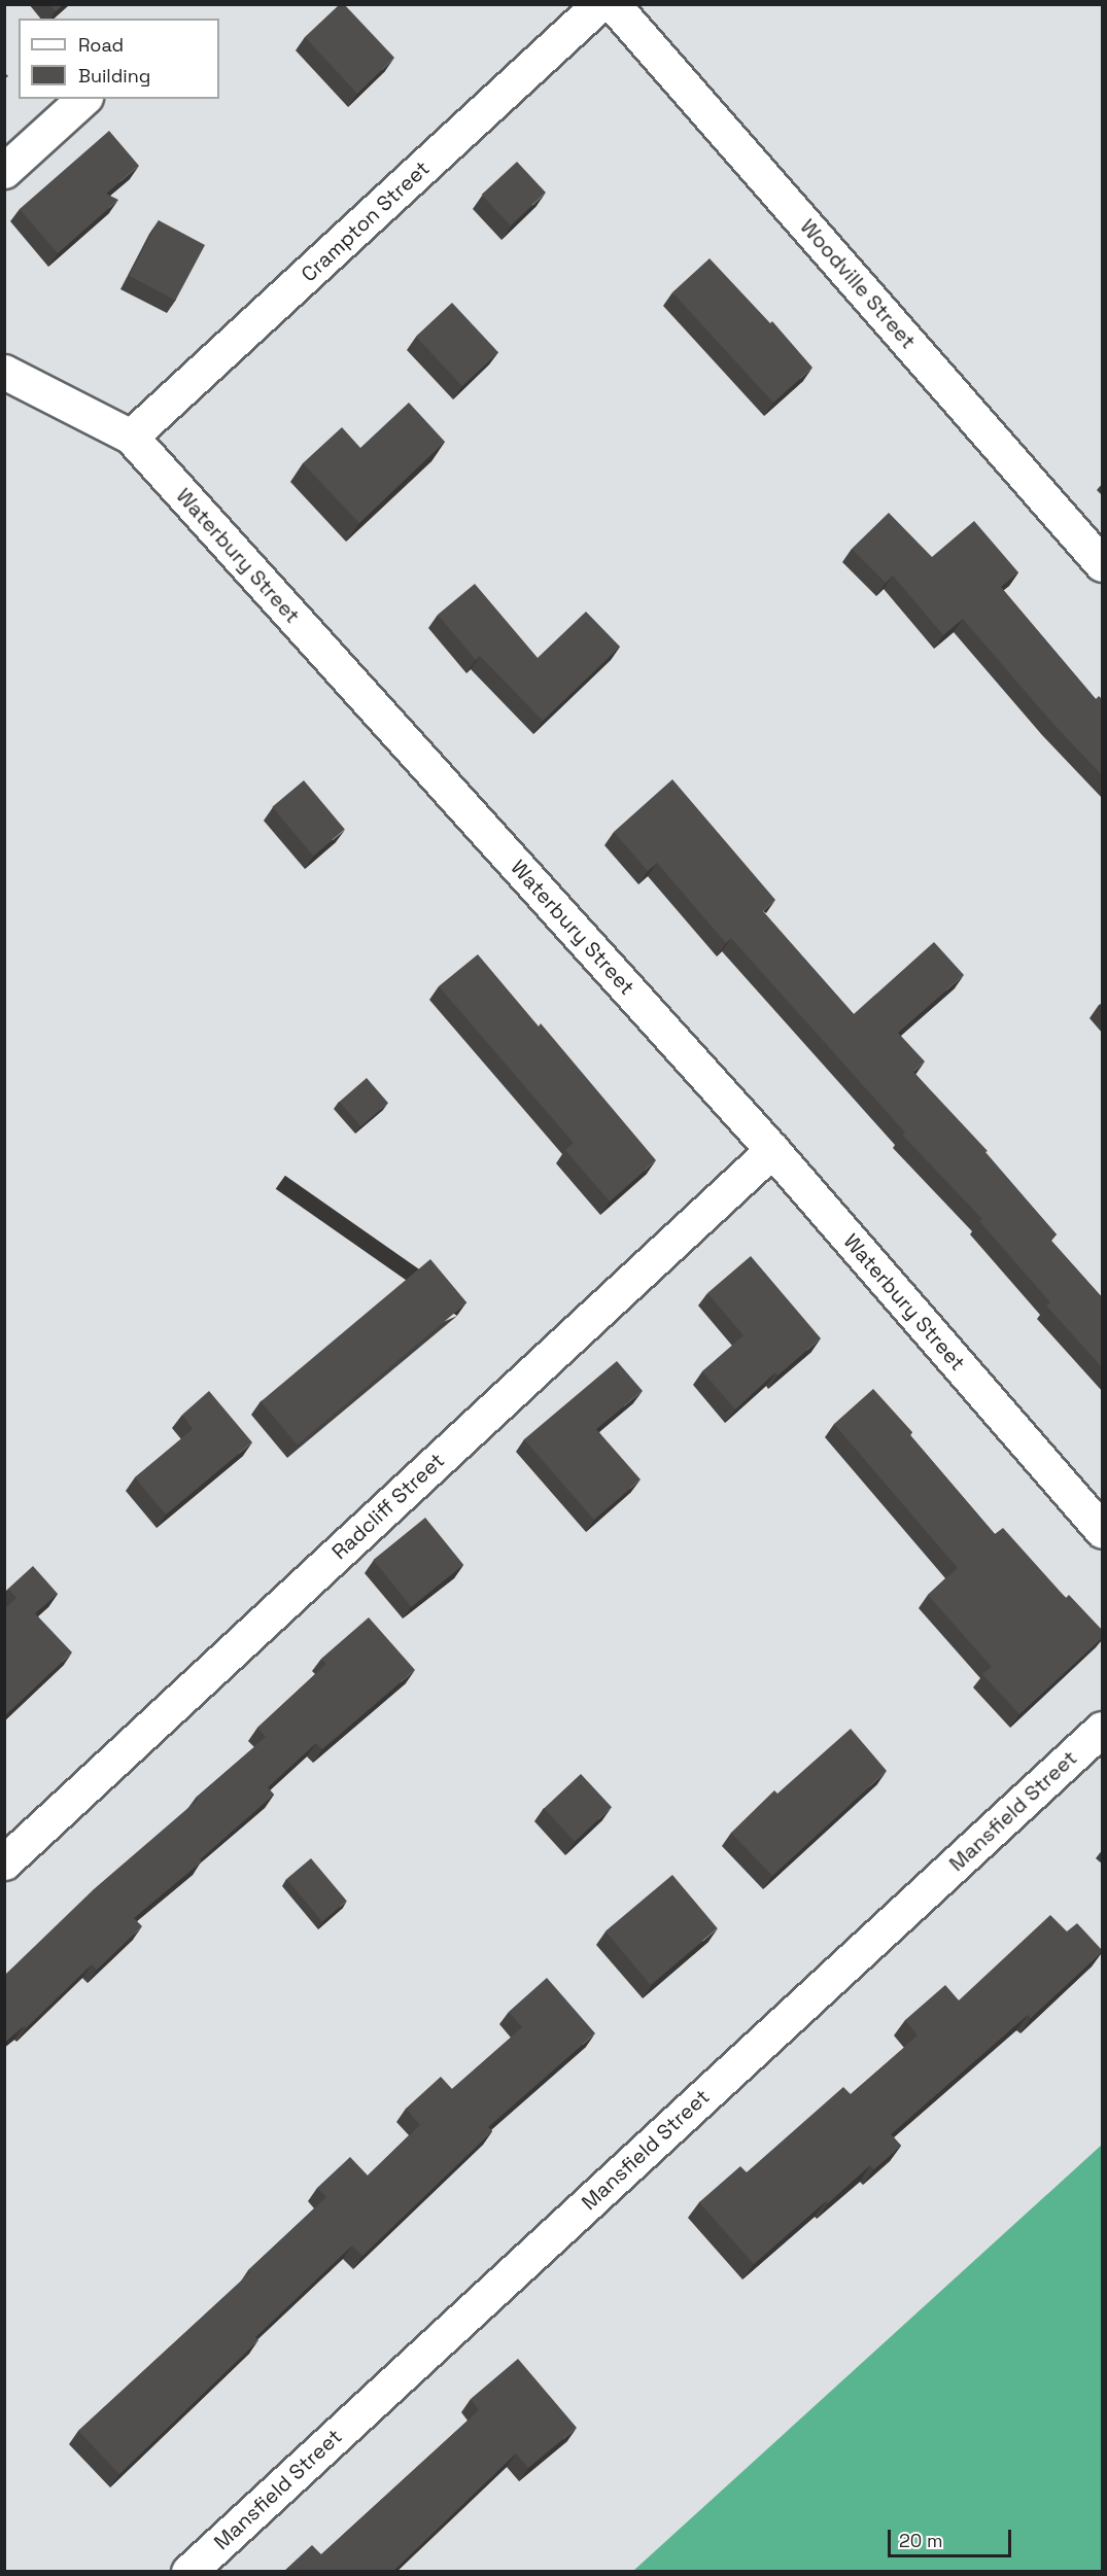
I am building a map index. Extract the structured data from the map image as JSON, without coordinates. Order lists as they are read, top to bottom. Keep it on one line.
{"streets":{"street":["Crampton Street","Woodville Street","Waterbury Street","Radcliff Street","Mansfield Street"]},"crossings":[["Crampton Street","Waterbury Street"],["Waterbury Street","Radcliff Street"]],"legend":["Road","Building"],"scale_bar":"20 m"}
